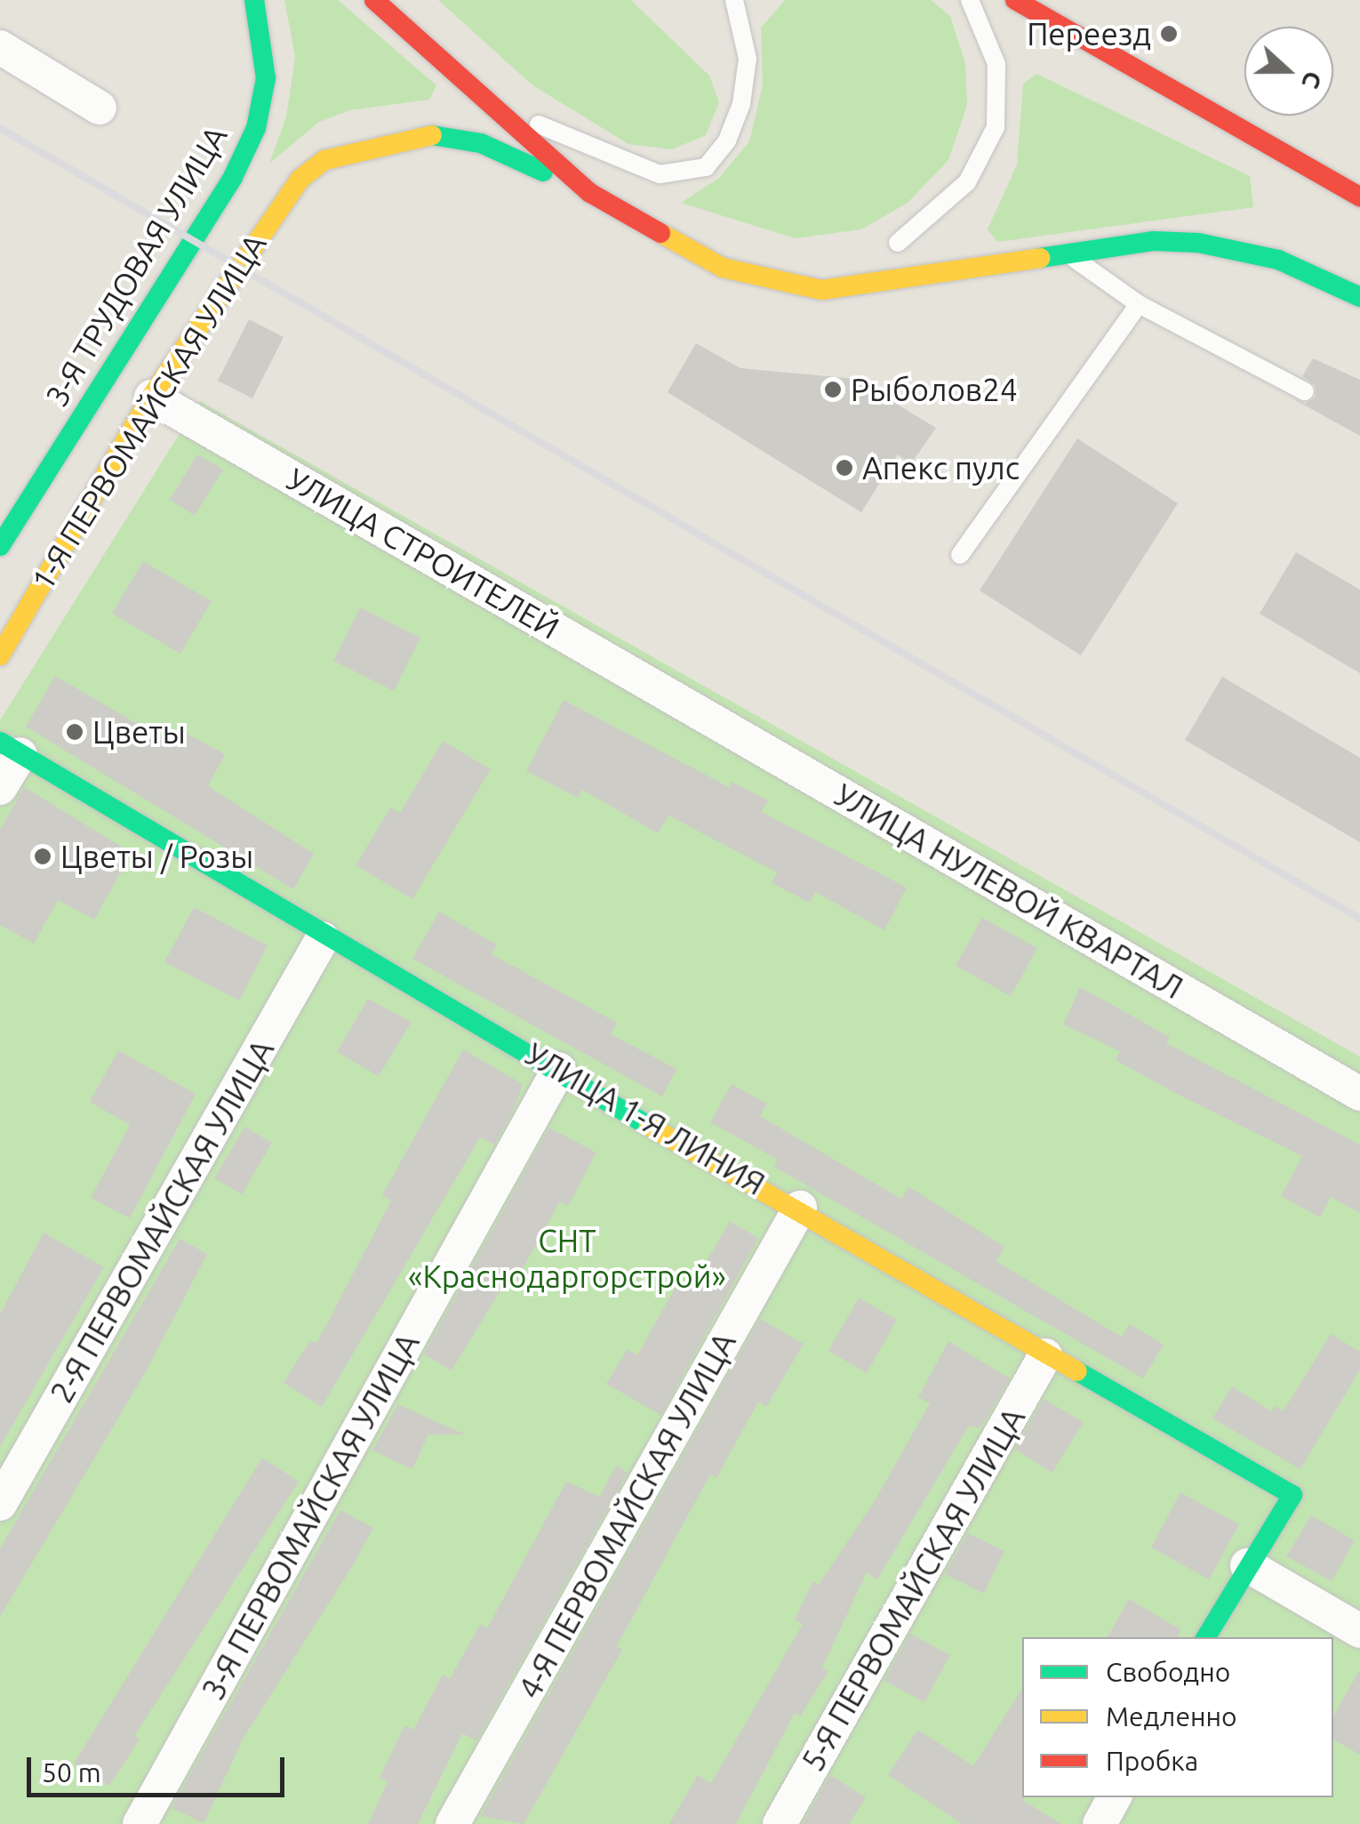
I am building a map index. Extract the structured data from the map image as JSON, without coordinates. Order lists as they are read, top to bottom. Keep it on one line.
{"streets":{"main road":["3-Я ТРУДОВАЯ УЛИЦА","1-Я ПЕРВОМАЙСКАЯ УЛИЦА","УЛИЦА 1-Я ЛИНИЯ"],"street":["УЛИЦА СТРОИТЕЛЕЙ","УЛИЦА НУЛЕВОЙ КВАРТАЛ","2-Я ПЕРВОМАЙСКАЯ УЛИЦА","4-Я ПЕРВОМАЙСКАЯ УЛИЦА","3-Я ПЕРВОМАЙСКАЯ УЛИЦА","5-Я ПЕРВОМАЙСКАЯ УЛИЦА"]},"crossings":[["1-Я ПЕРВОМАЙСКАЯ УЛИЦА","УЛИЦА СТРОИТЕЛЕЙ"],["УЛИЦА СТРОИТЕЛЕЙ","УЛИЦА НУЛЕВОЙ КВАРТАЛ"],["УЛИЦА 1-Я ЛИНИЯ","2-Я ПЕРВОМАЙСКАЯ УЛИЦА"],["УЛИЦА 1-Я ЛИНИЯ","4-Я ПЕРВОМАЙСКАЯ УЛИЦА"],["УЛИЦА 1-Я ЛИНИЯ","3-Я ПЕРВОМАЙСКАЯ УЛИЦА"],["УЛИЦА 1-Я ЛИНИЯ","5-Я ПЕРВОМАЙСКАЯ УЛИЦА"]],"parks":["СНТ «Краснодаргорстрой»"],"places":["Переезд","Рыболов24","Апекс пулс","Цветы","Цветы / Розы"],"legend":["Свободно","Медленно","Пробка"],"scale_bar":"50 m","north":"right"}
